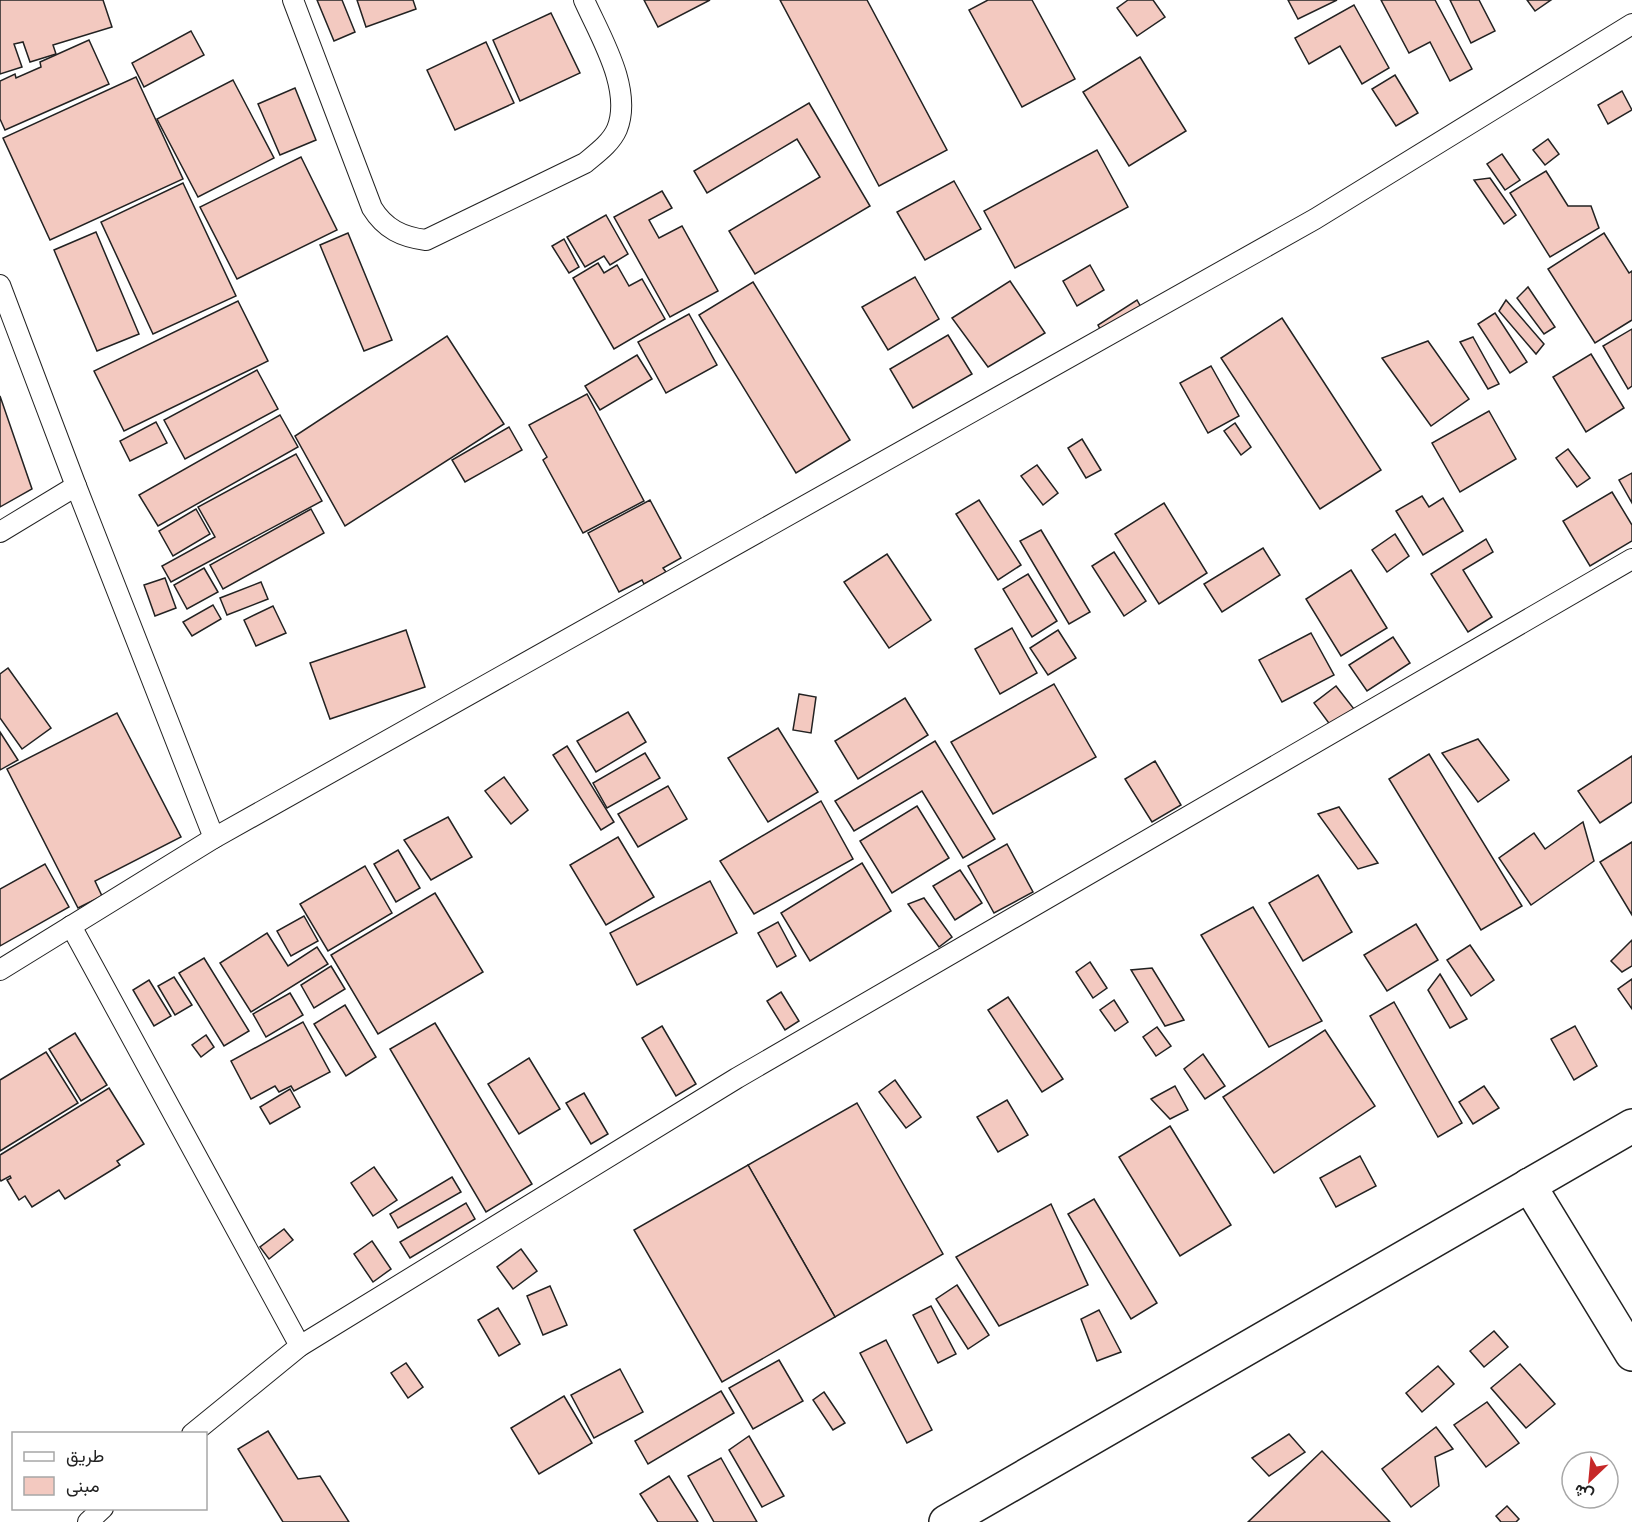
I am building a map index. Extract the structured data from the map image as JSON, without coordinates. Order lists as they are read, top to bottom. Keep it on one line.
{"legend":["طريق","مبنى"],"north":"bottom left"}
